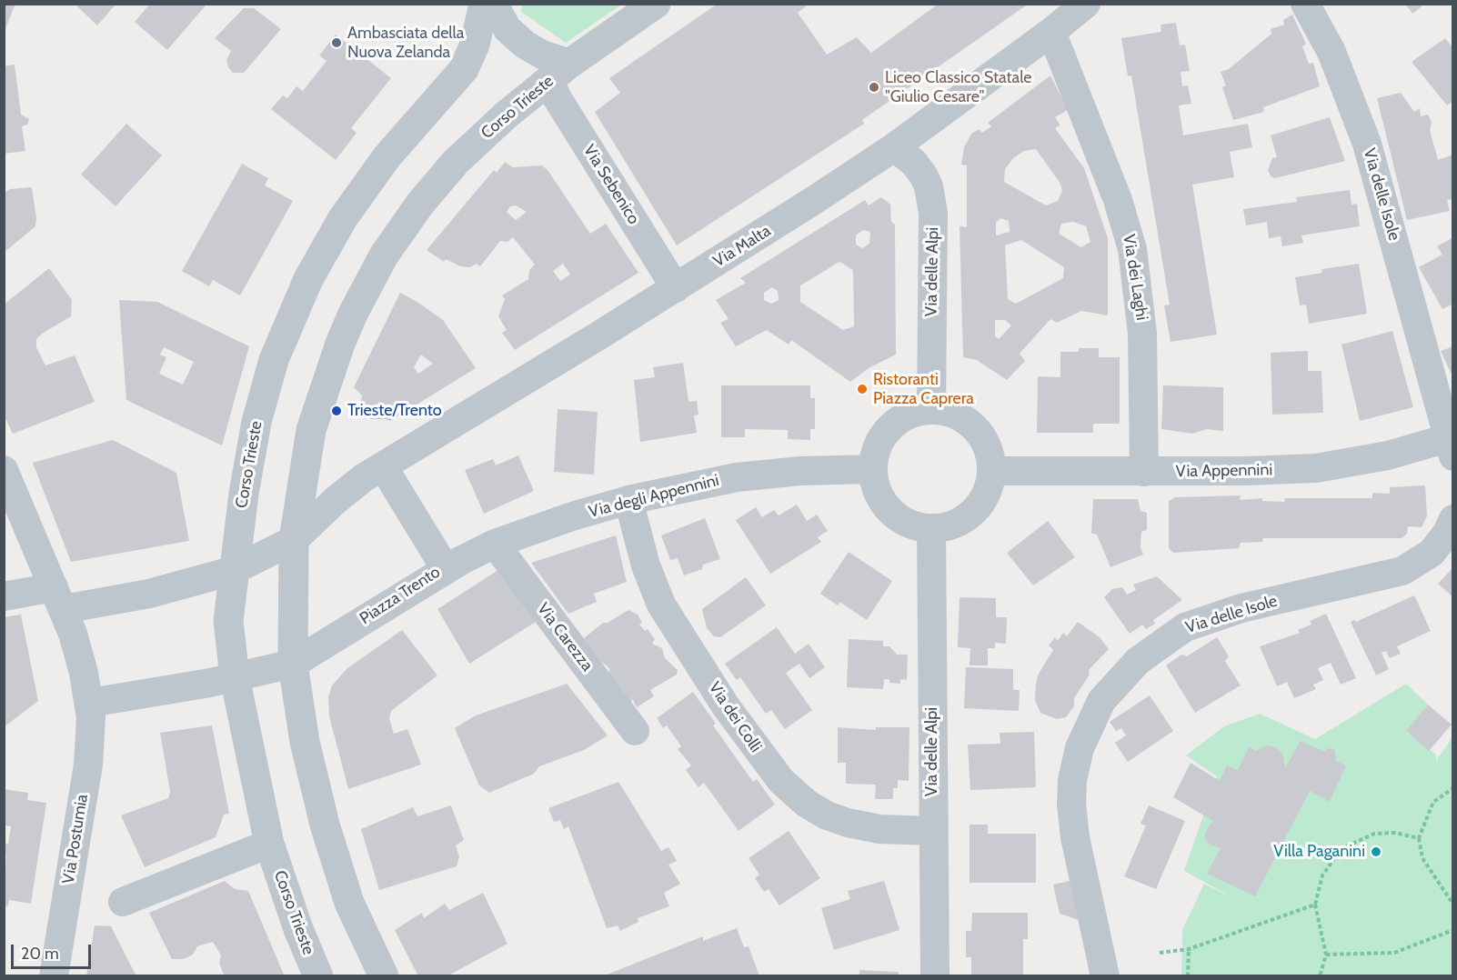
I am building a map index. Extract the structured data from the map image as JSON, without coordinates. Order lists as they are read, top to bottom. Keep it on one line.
{"streets":{"street":["Corso Trieste","Via Sebenico","Via delle Isole","Via Malta","Via delle Alpi","Via dei Laghi","Via Appennini","Via degli Appennini","Piazza Trento","Via Carezza","Via dei Colli","Via Postumia"]},"crossings":[["Corso Trieste","Via Sebenico"],["Corso Trieste","Piazza Trento"],["Via Sebenico","Via Malta"],["Via delle Isole","Via Appennini"],["Via Malta","Via delle Alpi"],["Via Malta","Via dei Laghi"],["Via Malta","Piazza Trento"],["Via delle Alpi","Via Appennini"],["Via delle Alpi","Via degli Appennini"],["Via delle Alpi","Via dei Colli"],["Via dei Laghi","Via Appennini"],["Via Appennini","Via degli Appennini"],["Via degli Appennini","Piazza Trento"],["Via degli Appennini","Via Carezza"],["Via degli Appennini","Via dei Colli"],["Piazza Trento","Via Postumia"]],"places":["Ambasciata della Nuova Zelanda","Liceo Classico Statale \"Giulio Cesare\"","Ristoranti Piazza Caprera","Trieste/Trento","Villa Paganini"],"scale_bar":"20 m"}
